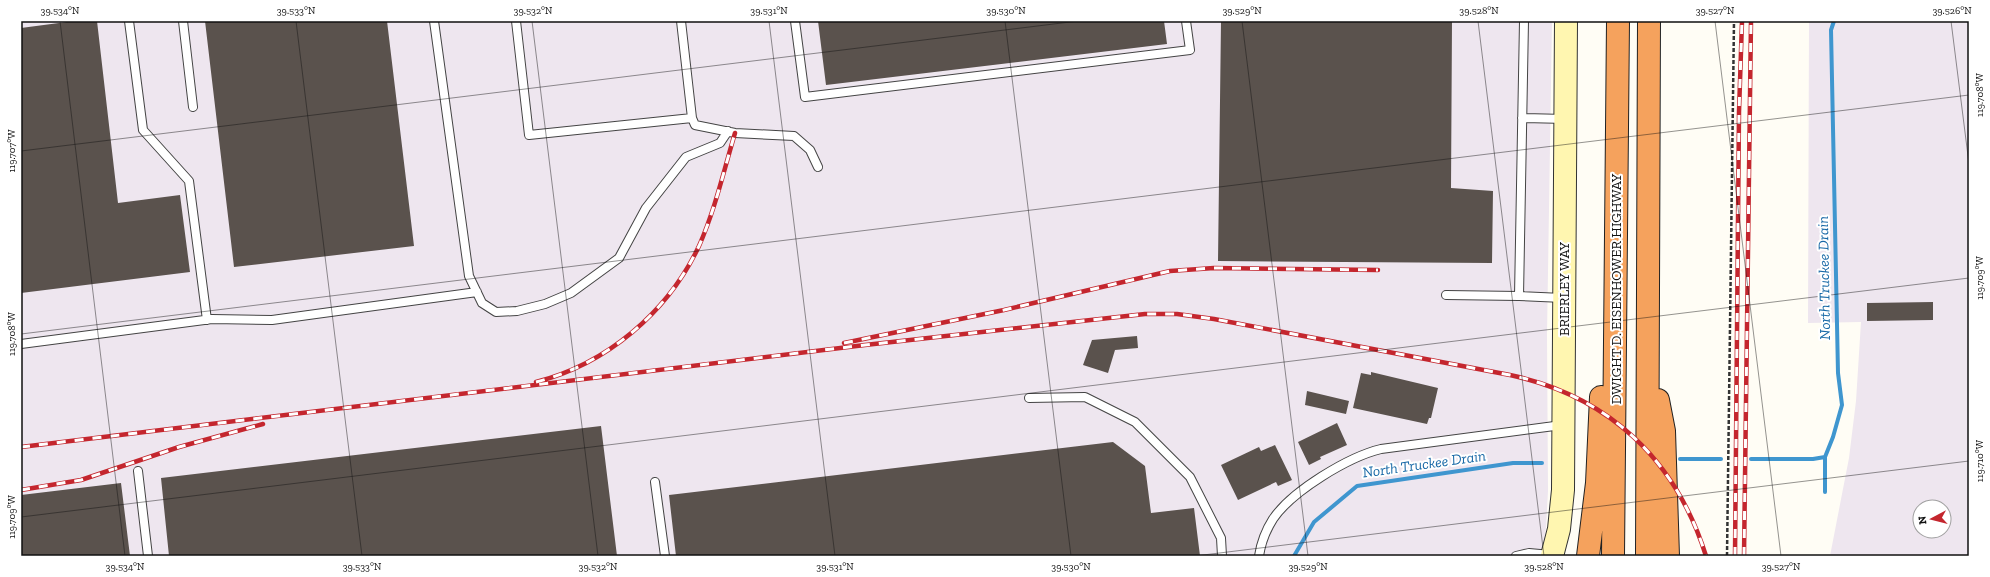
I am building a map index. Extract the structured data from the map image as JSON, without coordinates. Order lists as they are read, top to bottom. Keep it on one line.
{"streets":{"highway":["DWIGHT D. EISENHOWER HIGHWAY"],"street":["BRIERLEY WAY"]},"water":["North Truckee Drain"],"north":"left","coordinates":["39.534°N","39.533°N","39.532°N","39.531°N","39.530°N","39.529°N","39.528°N","39.527°N","39.526°N","119.708°W","119.707°W","119.709°W","119.710°W"]}
